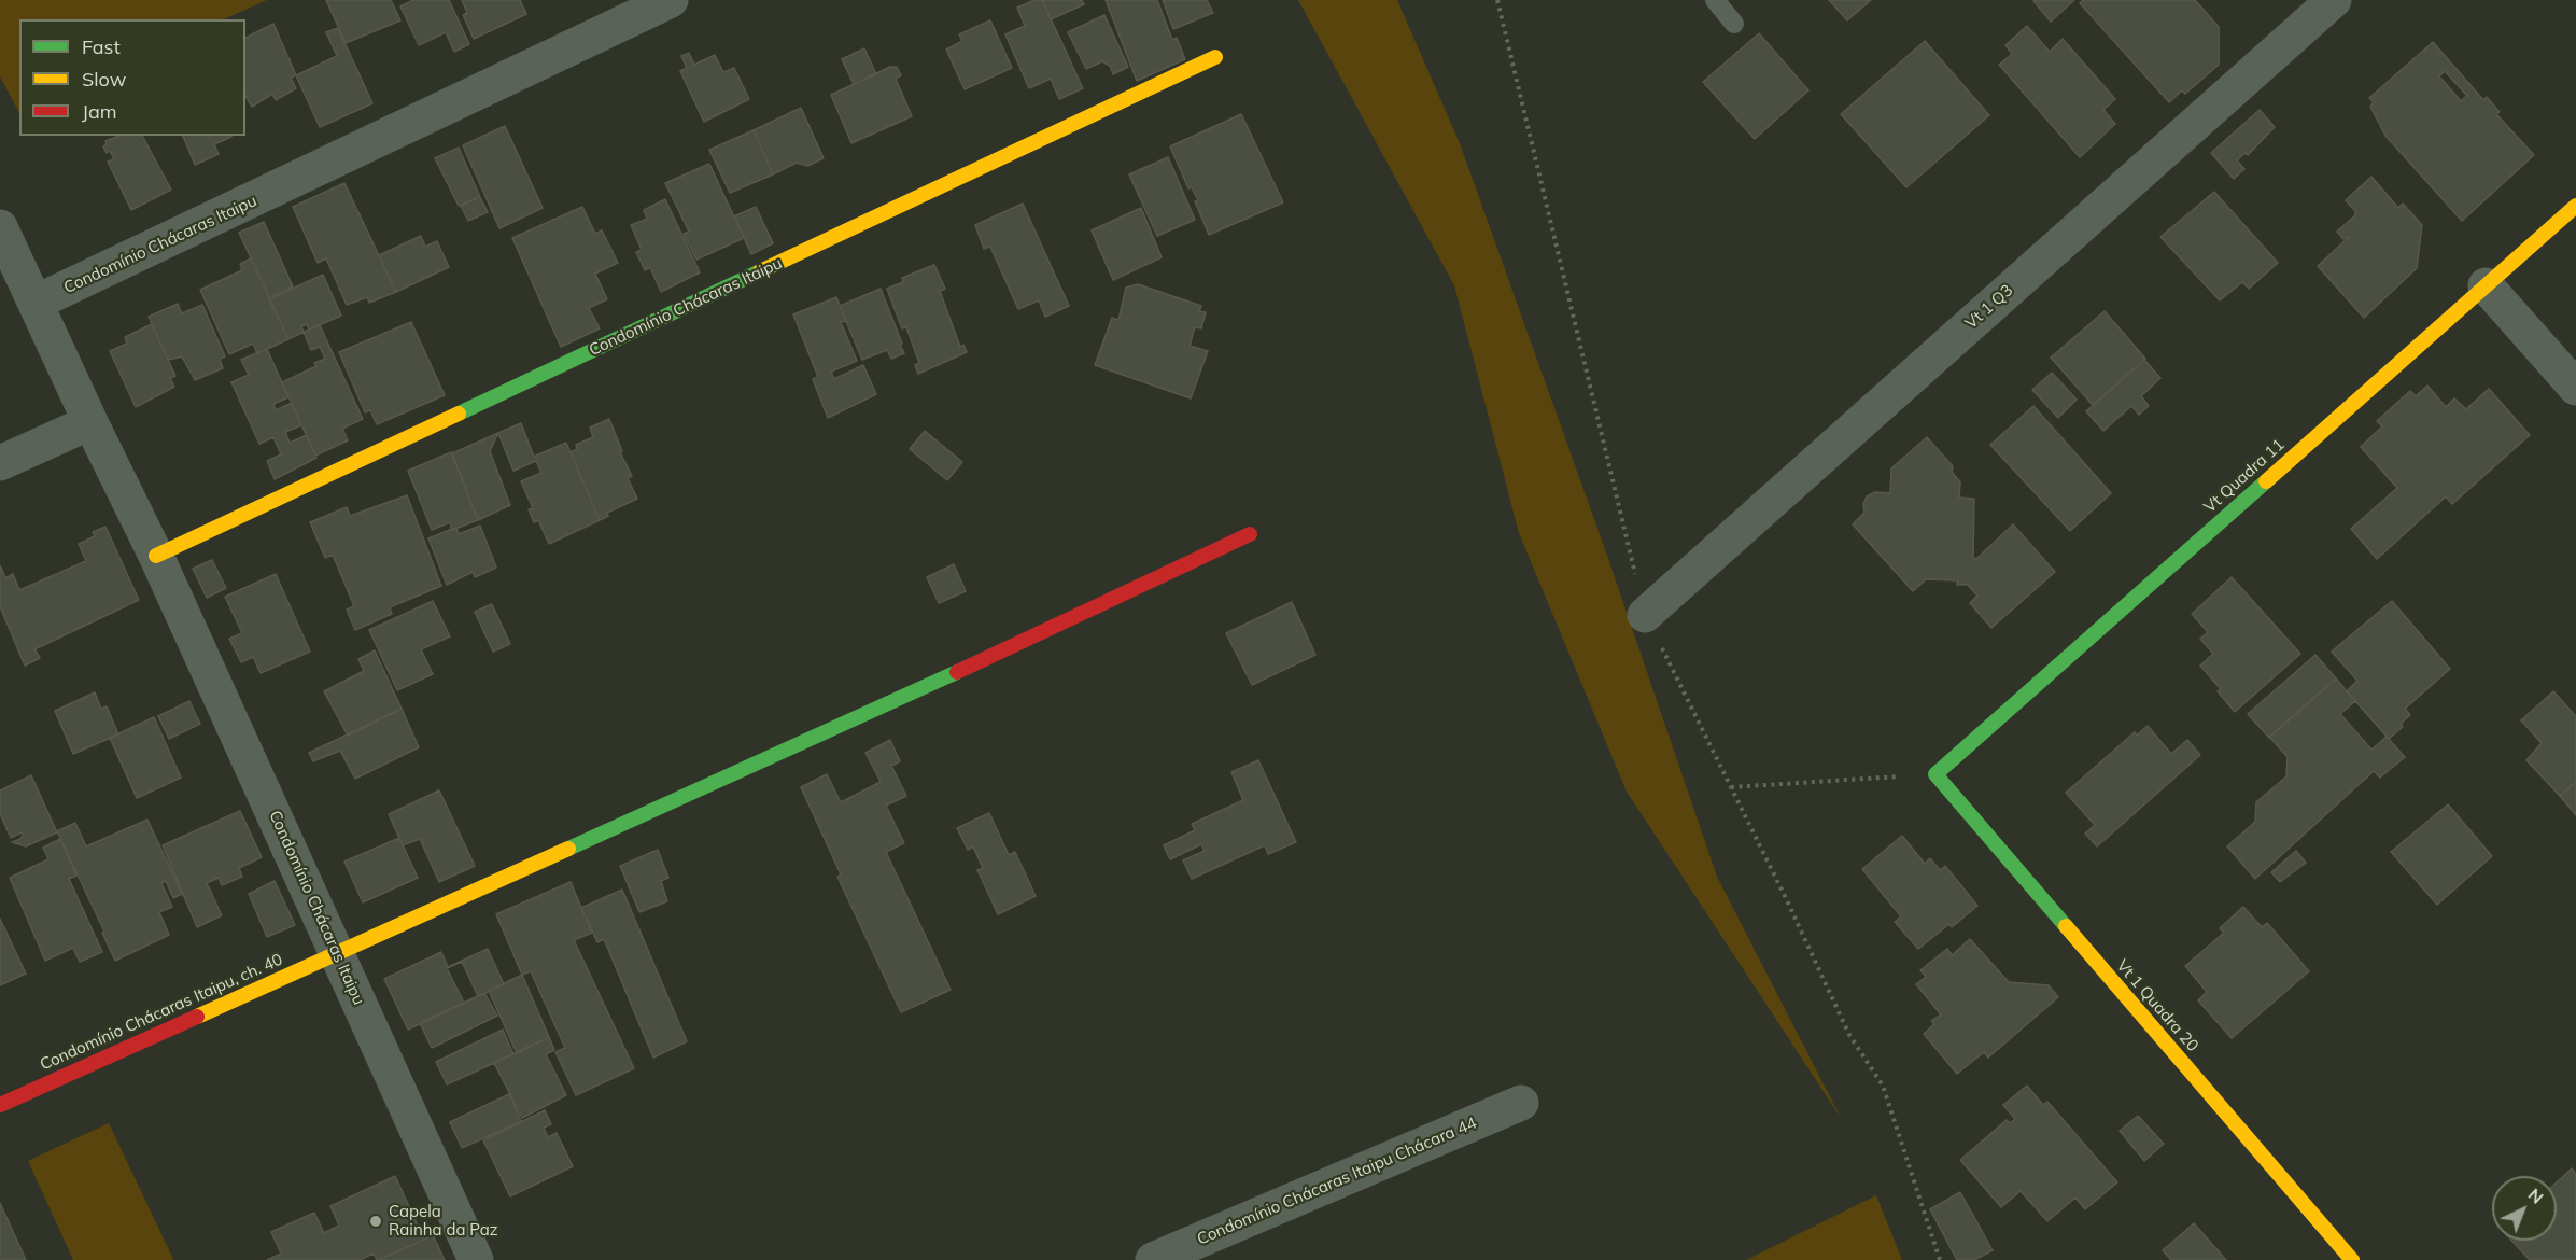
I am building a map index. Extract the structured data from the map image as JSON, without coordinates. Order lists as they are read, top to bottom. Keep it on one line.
{"streets":{"street":["Condomínio Chácaras Itaipu","Vt 1 Q3","Vt Quadra 11","Vt 1 Quadra 20","Condomínio Chácaras Itaipu, ch. 40","Condomínio Chácaras Itaipu Chácara 44"]},"crossings":[["Condomínio Chácaras Itaipu","Condomínio Chácaras Itaipu, ch. 40"],["Vt Quadra 11","Vt 1 Quadra 20"]],"places":["Capela Rainha da Paz"],"legend":["Fast","Slow","Jam"],"north":"top right"}
